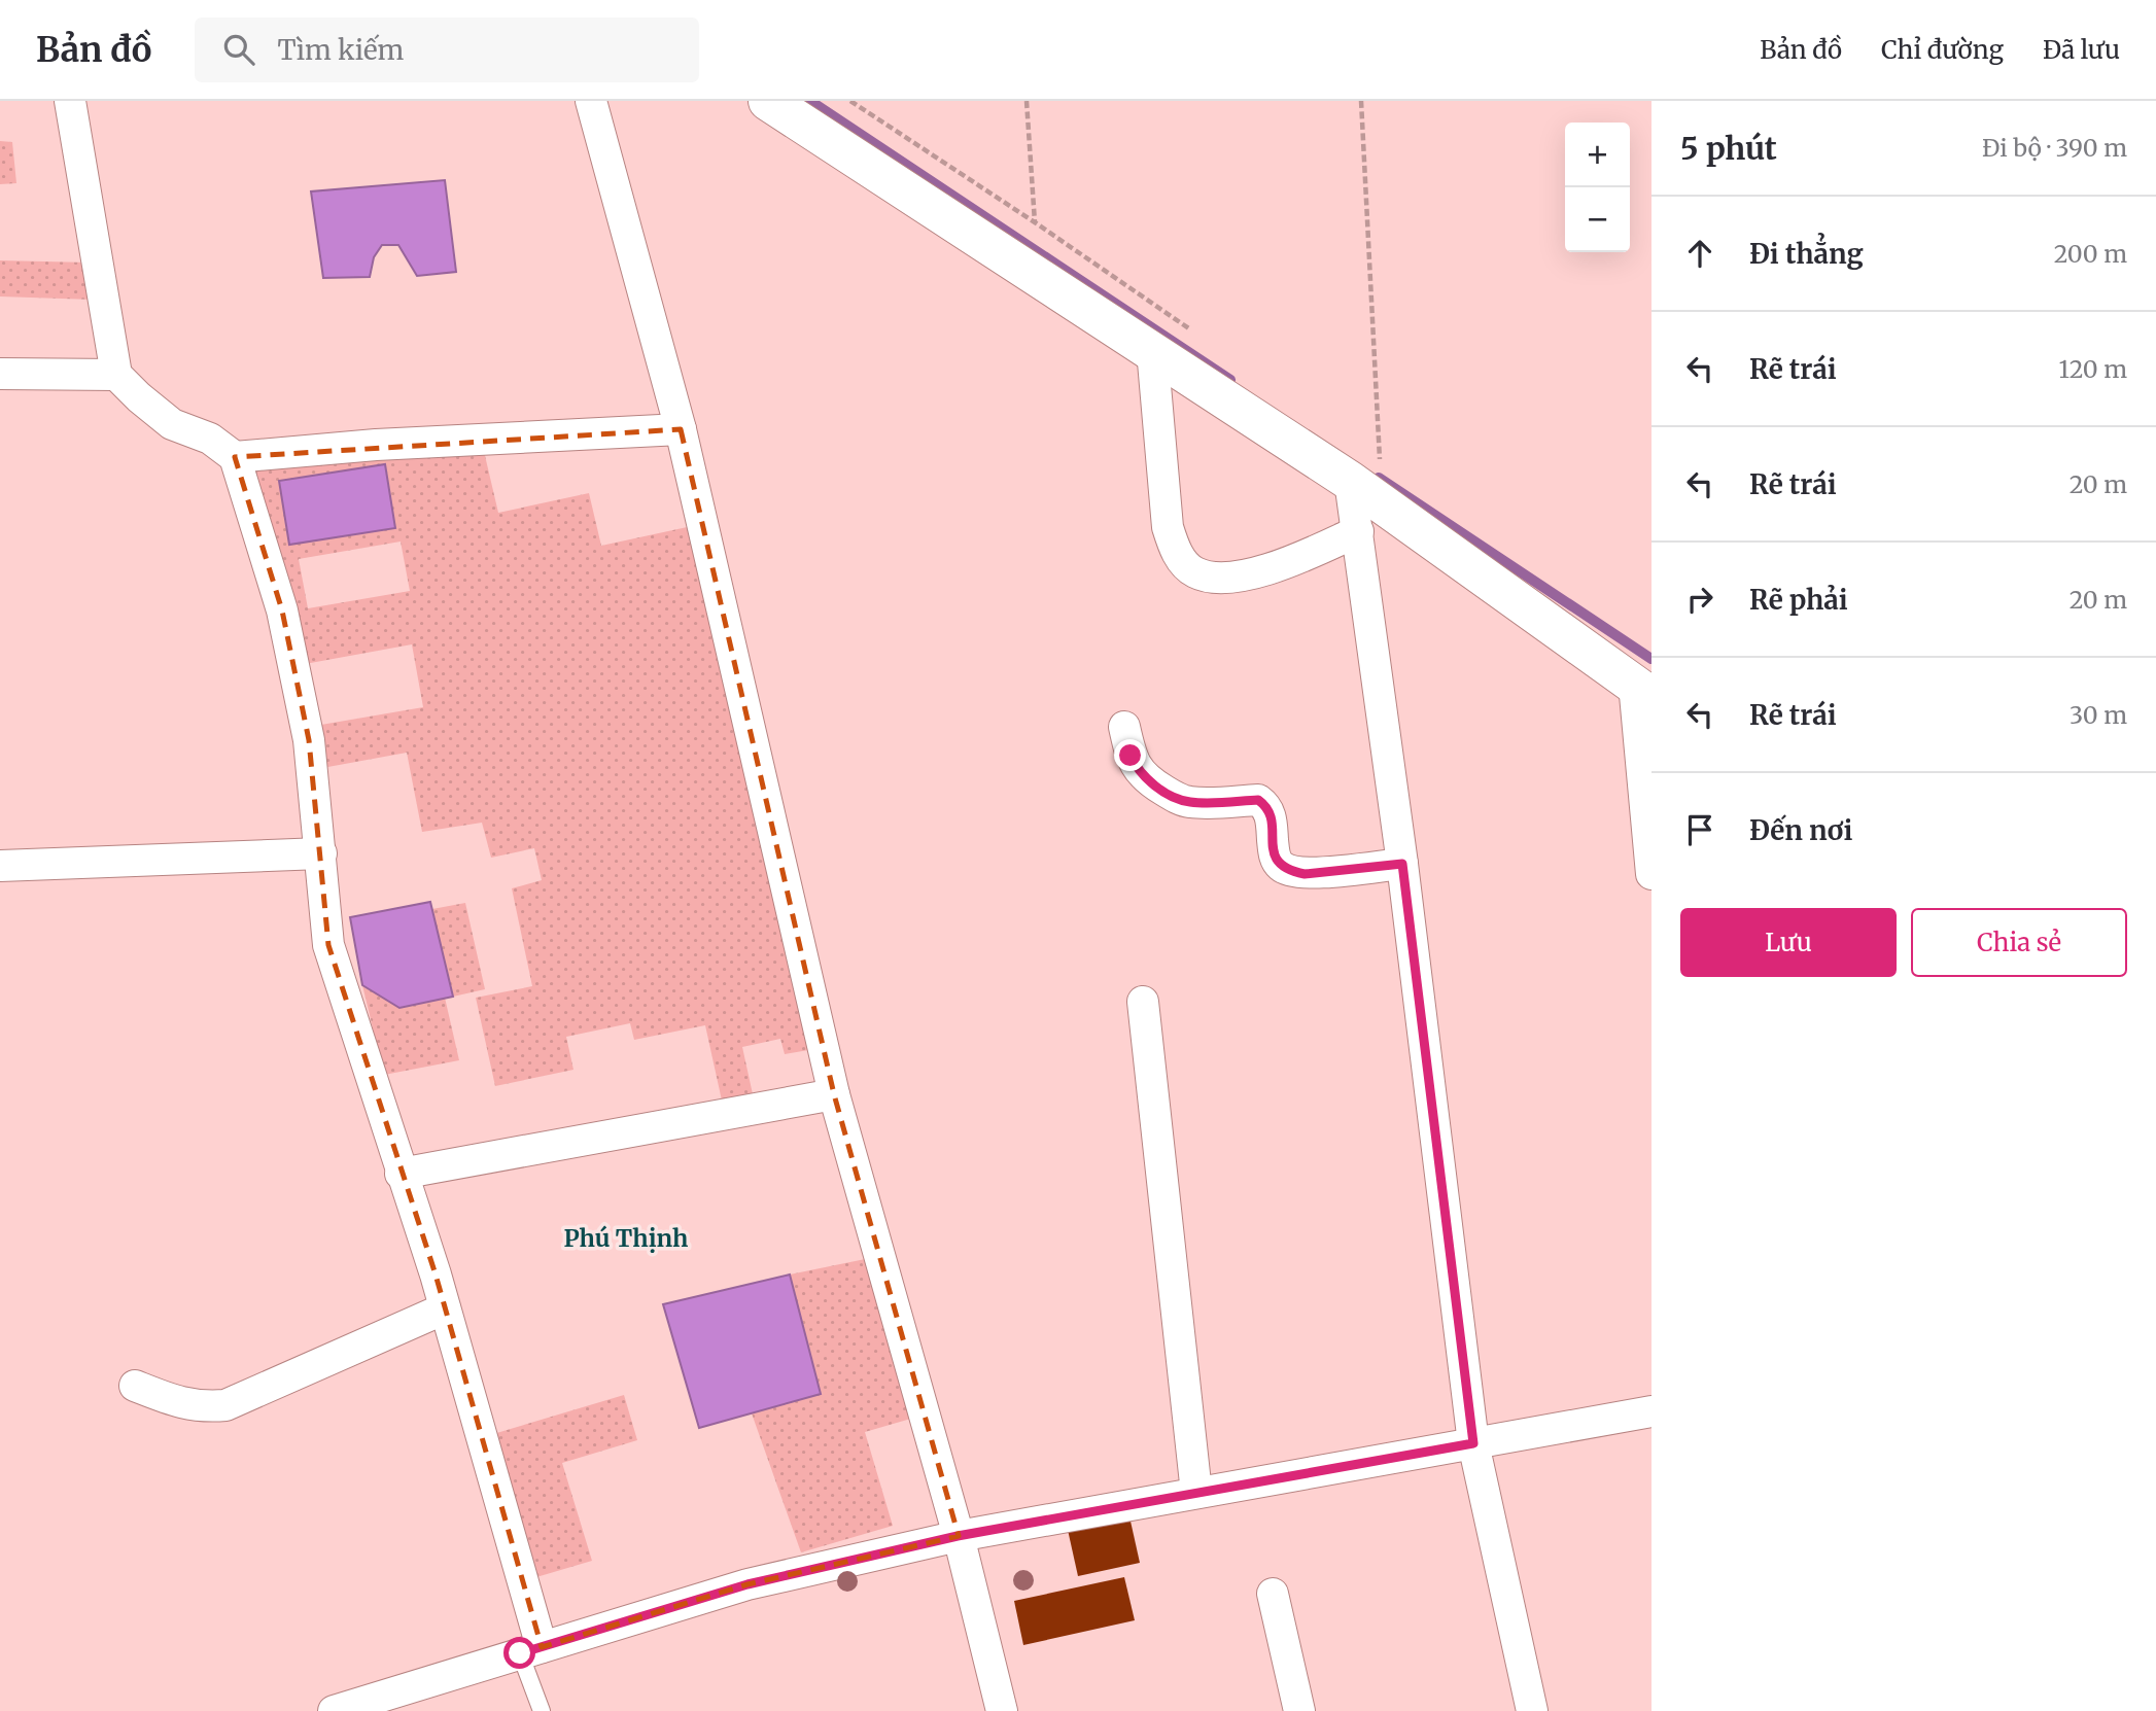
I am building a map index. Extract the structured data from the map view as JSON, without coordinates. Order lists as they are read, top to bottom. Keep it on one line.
{"districts":["Phú Thịnh"],"page":{"header":"Bản đồ","search":"Tìm kiếm","nav":["Bản đồ","Chỉ đường","Đã lưu"],"heading":["5 phút","Đi bộ · 390 m"],"map_buttons":["+","−"],"list":[["Đi thẳng","200 m"],["Rẽ trái","120 m"],["Rẽ trái","20 m"],["Rẽ phải","20 m"],["Rẽ trái","30 m"],"Đến nơi"],"buttons":["Lưu","Chia sẻ"]}}
